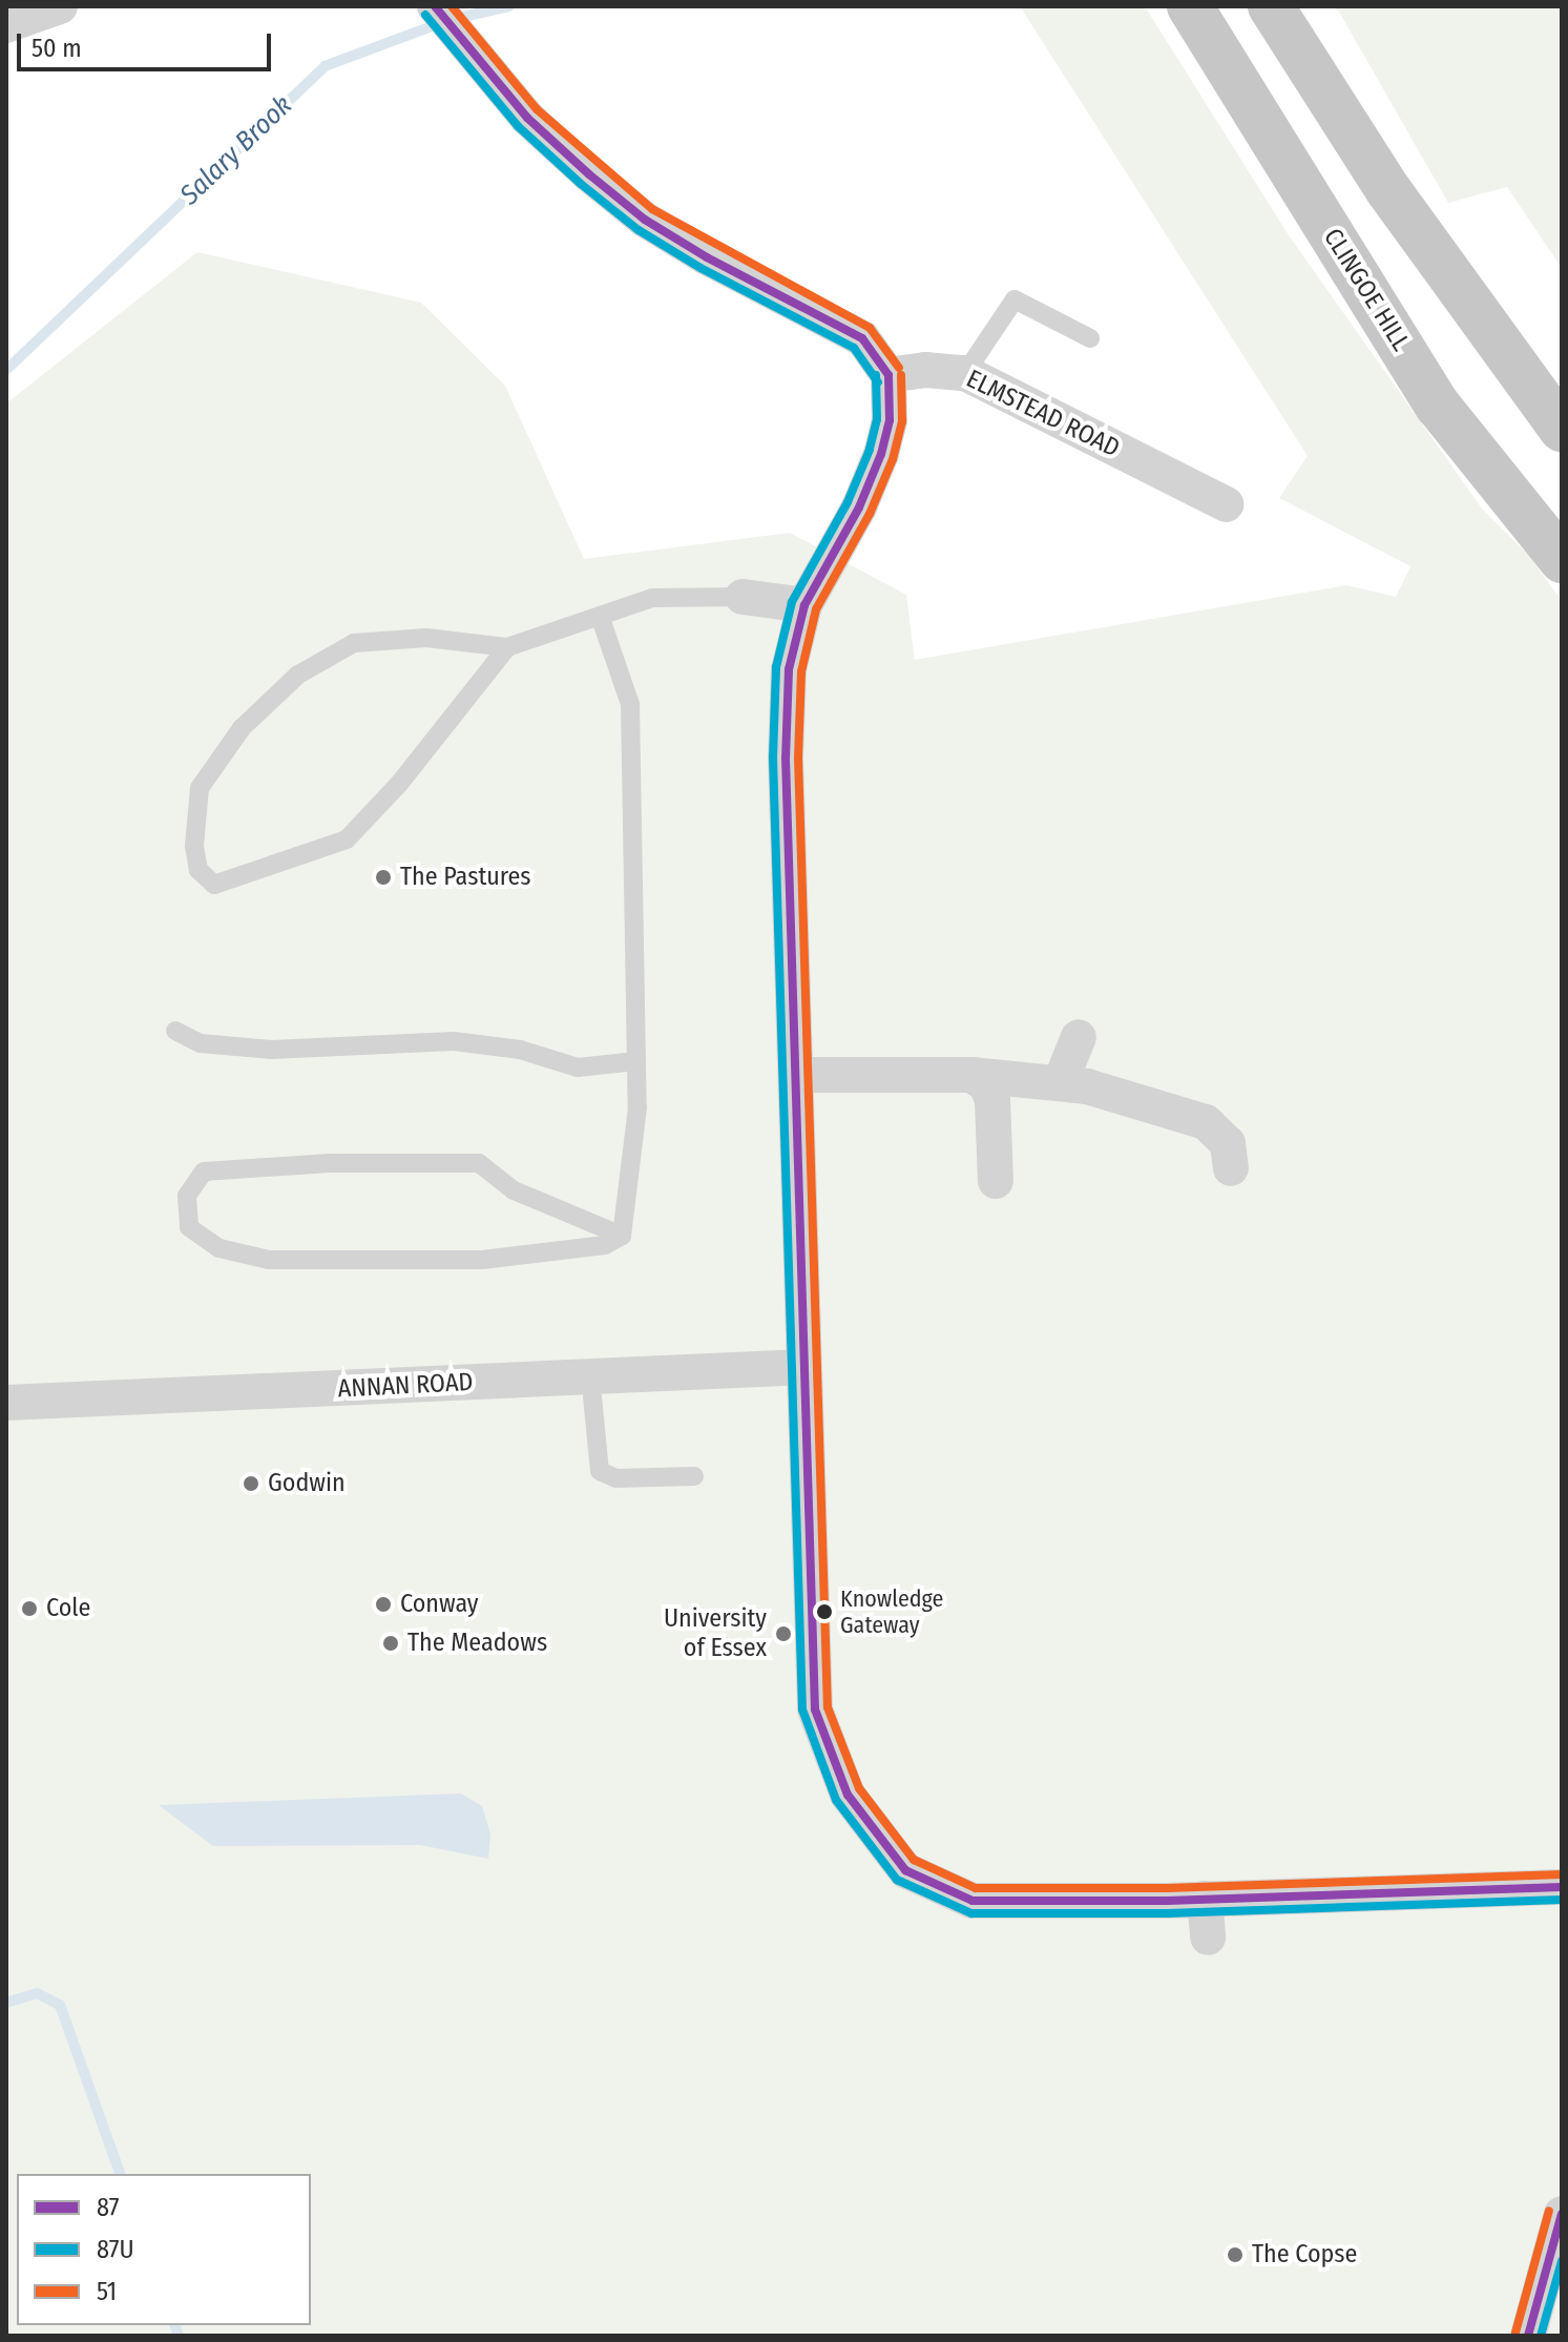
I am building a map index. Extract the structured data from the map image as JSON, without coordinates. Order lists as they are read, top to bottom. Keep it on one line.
{"streets":{"main road":["CLINGOE HILL"],"street":["ELMSTEAD ROAD","ANNAN ROAD"]},"water":["Salary Brook"],"places":["The Pastures","Godwin","Conway","Cole","Knowledge Gateway","University of Essex","The Meadows","The Copse"],"lines":["transit line 87","transit line 51","transit line 87U"],"legend":["87","87U","51"],"scale_bar":"50 m"}
